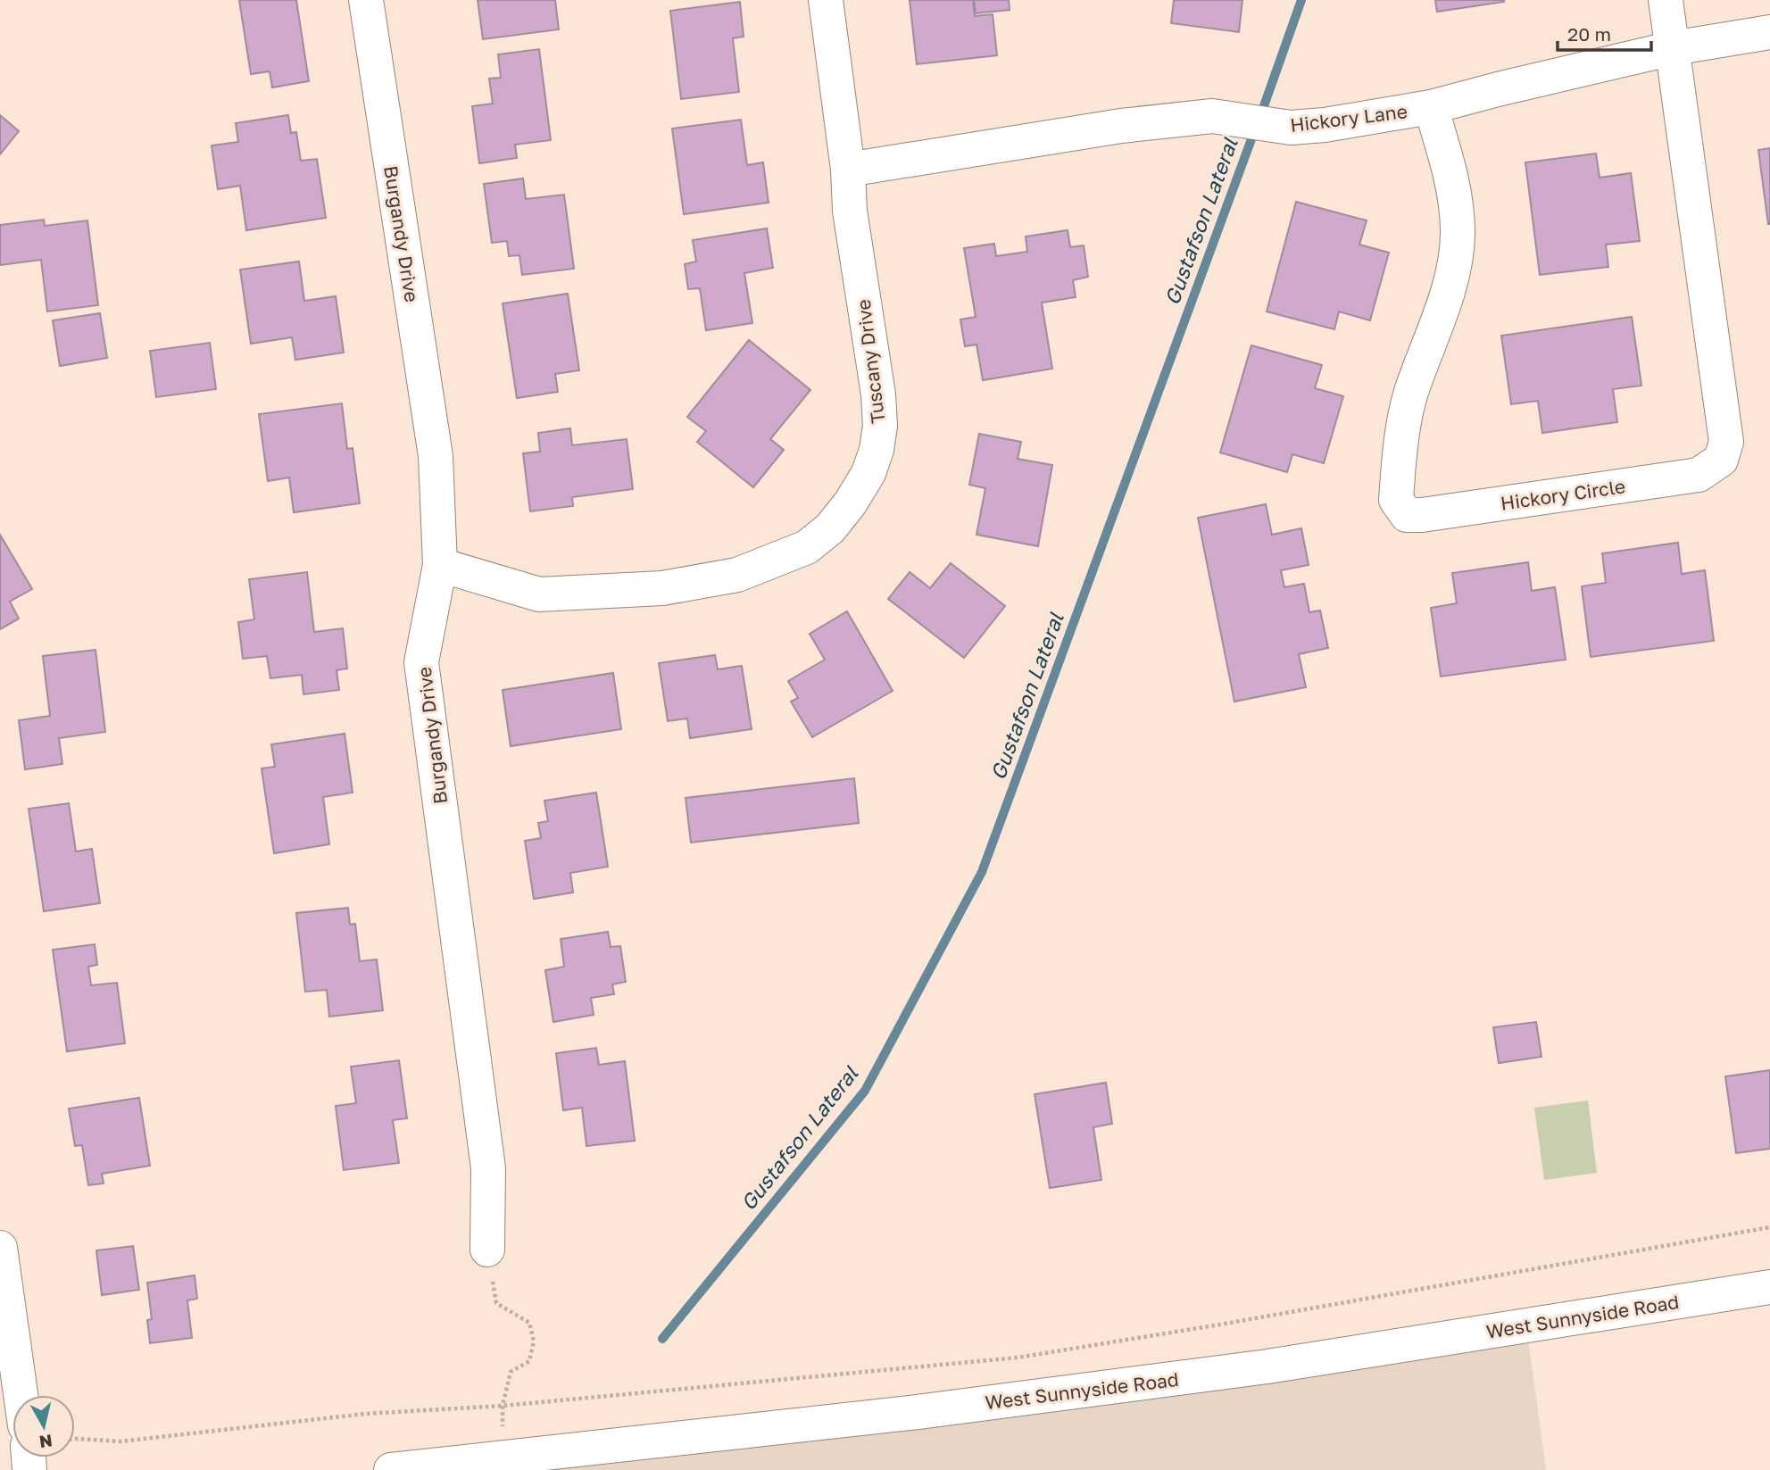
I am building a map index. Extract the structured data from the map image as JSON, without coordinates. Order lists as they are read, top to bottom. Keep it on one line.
{"streets":{"street":["Hickory Lane","Burgandy Drive","Tuscany Drive","Hickory Circle","West Sunnyside Road"]},"crossings":[["Hickory Lane","Tuscany Drive"],["Hickory Lane","Hickory Circle"],["Burgandy Drive","Tuscany Drive"]],"water":["Gustafson Lateral"],"scale_bar":"20 m","north":"bottom"}
